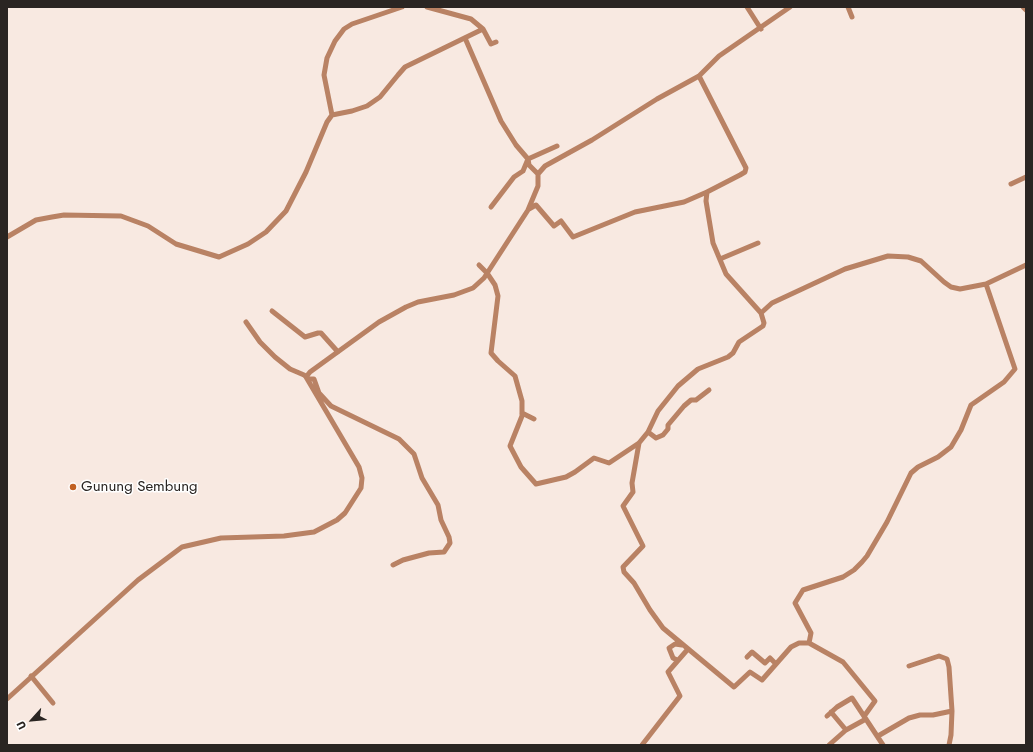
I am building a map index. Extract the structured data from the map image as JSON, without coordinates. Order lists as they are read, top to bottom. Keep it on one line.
{"places":["Gunung Sembung"],"north":"bottom left"}
